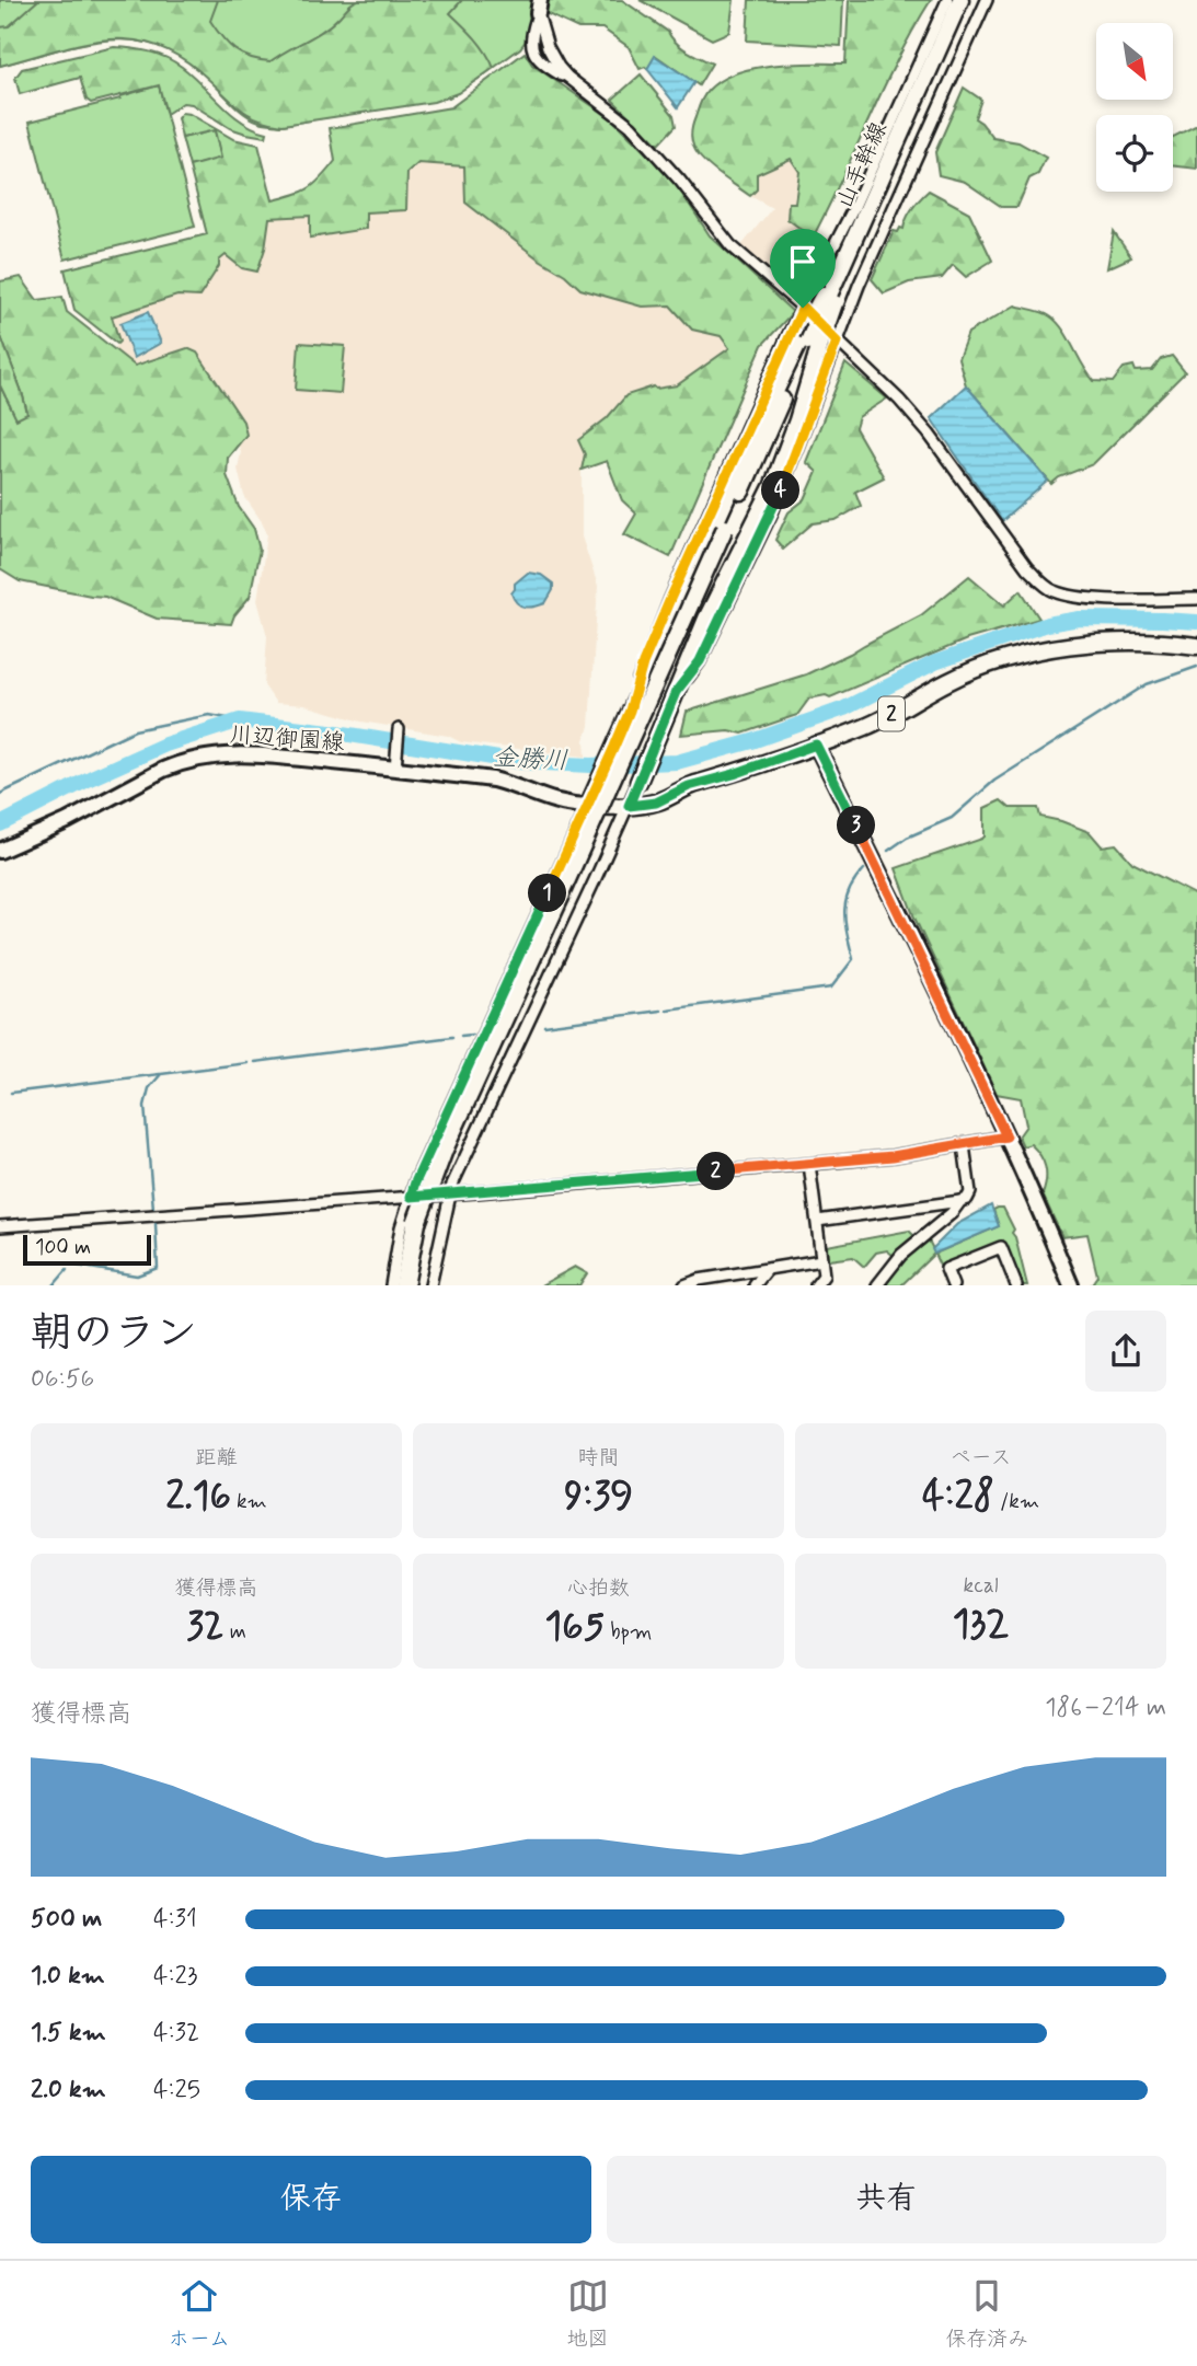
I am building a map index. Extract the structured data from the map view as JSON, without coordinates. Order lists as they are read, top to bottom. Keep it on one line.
{"streets":{"main road":["山手幹線","2","川辺御園線"]},"crossings":[["2","川辺御園線"]],"water":["金勝川"],"scale_bar":"100 m","north":"bottom right","page":{"pins":["4","3","1","2"],"scale":"100 m","heading":["朝のラン","06:56"],"stats":[["距離","2.16 km"],["時間","9:39"],["ペース","4:28 /km"],["獲得標高","32 m"],["心拍数","165 bpm"],["kcal","132"]],"chart":["獲得標高","186–214 m"],"list":[{"name":"500 m","note":"4:31"},{"name":"1.0 km","note":"4:23"},{"name":"1.5 km","note":"4:32"},{"name":"2.0 km","note":"4:25"}],"buttons":["保存","共有"],"tabs":["ホーム","地図","保存済み"]}}
